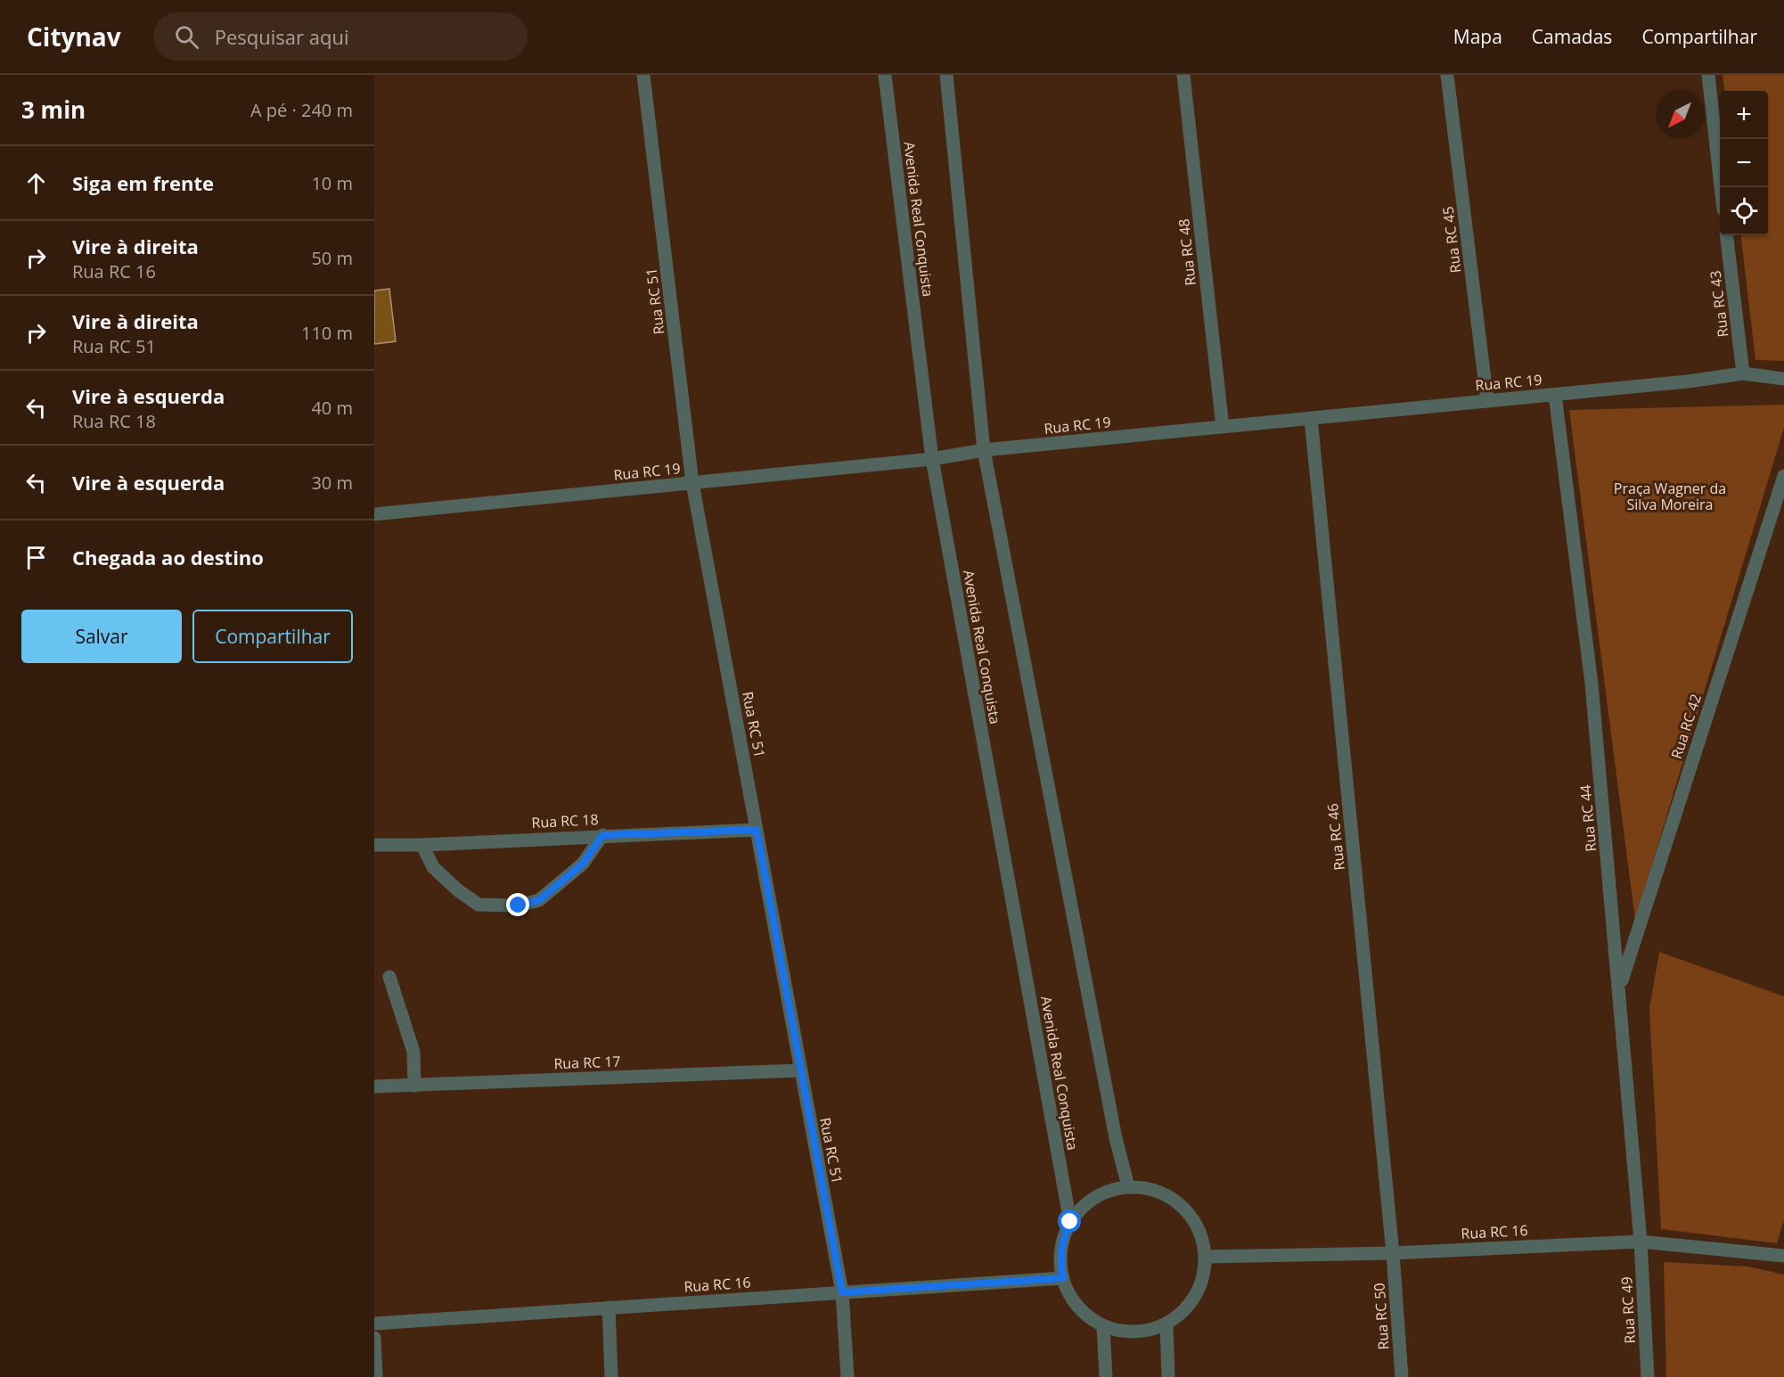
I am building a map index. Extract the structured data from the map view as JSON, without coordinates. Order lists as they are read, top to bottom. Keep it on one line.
{"streets":{"street":["Avenida Real Conquista","Rua RC 45","Rua RC 48","Rua RC 51","Rua RC 43","Rua RC 19","Rua RC 42","Rua RC 44","Rua RC 18","Rua RC 46","Rua RC 17","Rua RC 16","Rua RC 49","Rua RC 50"]},"crossings":[["Avenida Real Conquista","Rua RC 19"],["Avenida Real Conquista","Rua RC 16"],["Rua RC 45","Rua RC 19"],["Rua RC 48","Rua RC 19"],["Rua RC 51","Rua RC 19"],["Rua RC 51","Rua RC 18"],["Rua RC 51","Rua RC 17"],["Rua RC 51","Rua RC 16"],["Rua RC 43","Rua RC 19"],["Rua RC 19","Rua RC 44"],["Rua RC 19","Rua RC 46"],["Rua RC 42","Rua RC 44"],["Rua RC 44","Rua RC 16"],["Rua RC 44","Rua RC 49"],["Rua RC 46","Rua RC 16"],["Rua RC 46","Rua RC 50"],["Rua RC 16","Rua RC 49"],["Rua RC 16","Rua RC 50"]],"parks":["Praça Wagner da Silva Moreira"],"north":"bottom left","page":{"header":"Citynav","search":"Pesquisar aqui","nav":["Mapa","Camadas","Compartilhar"],"heading":["3 min","A pé · 240 m"],"map_buttons":["+","−"],"list":[["Siga em frente","10 m"],["Vire à direita","Rua RC 16","50 m"],["Vire à direita","Rua RC 51","110 m"],["Vire à esquerda","Rua RC 18","40 m"],["Vire à esquerda","30 m"],"Chegada ao destino"],"buttons":["Salvar","Compartilhar"]}}
